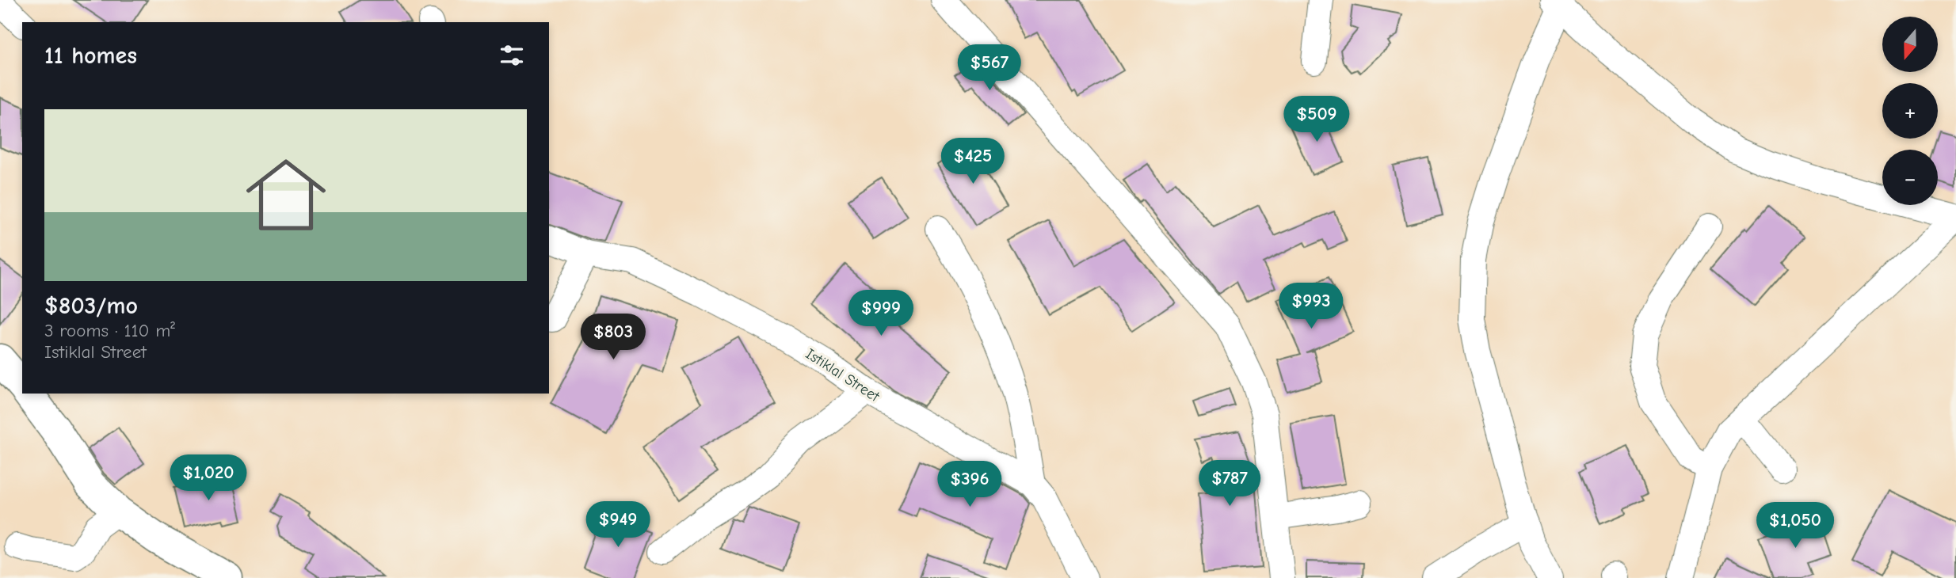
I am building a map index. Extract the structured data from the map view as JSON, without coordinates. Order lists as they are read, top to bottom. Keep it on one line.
{"streets":{"street":["Istiklal Street"]},"north":"bottom","page":{"map_buttons":["+","−"],"heading":"11 homes","price":["$567","$509","$425","$993","$999","$803","$1,020","$787","$396","$949","$1,050"],"list":[{"name":"$803/mo","note":"3 rooms · 110 m² · Istiklal Street"}]}}
